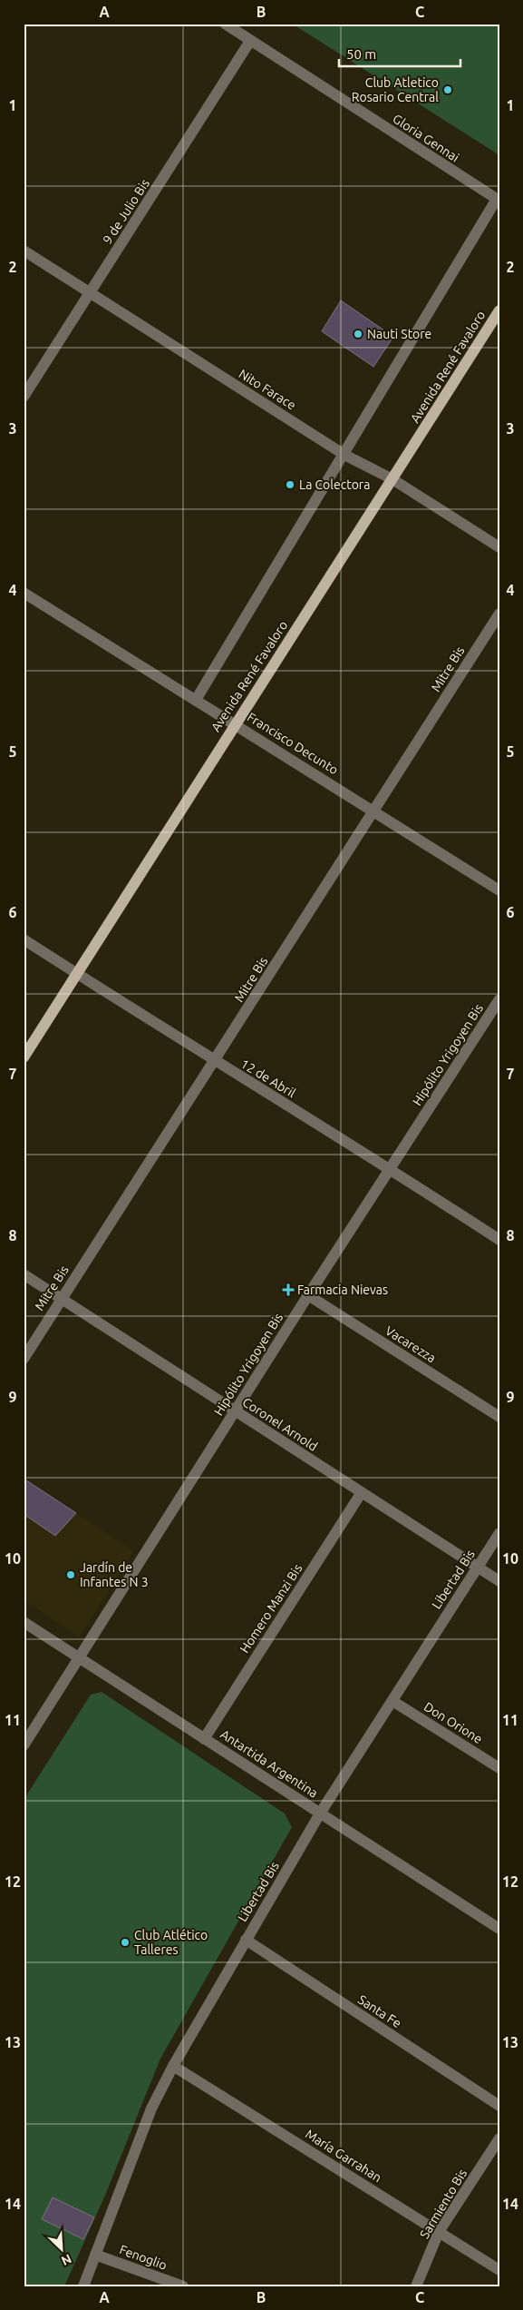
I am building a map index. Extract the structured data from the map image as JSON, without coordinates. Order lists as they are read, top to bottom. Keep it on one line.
{"streets":{"main road":["Avenida René Favaloro"],"street":["Gloria Gennai","9 de Julio Bis","Nito Farace","Mitre Bis","Francisco Decunto","Hipólito Yrigoyen Bis","12 de Abril","Vacarezza","Coronel Arnold","Libertad Bis","Homero Manzi Bis","Don Orione","Antartida Argentina","Santa Fe","María Garrahan","Sarmiento Bis","Fenoglio"]},"crossings":[["Gloria Gennai","9 de Julio Bis"],["9 de Julio Bis","Nito Farace"],["Avenida René Favaloro","Nito Farace"],["Avenida René Favaloro","Francisco Decunto"],["Avenida René Favaloro","12 de Abril"],["Mitre Bis","Francisco Decunto"],["Mitre Bis","12 de Abril"],["Mitre Bis","Coronel Arnold"],["Hipólito Yrigoyen Bis","12 de Abril"],["Hipólito Yrigoyen Bis","Vacarezza"],["Hipólito Yrigoyen Bis","Coronel Arnold"],["Hipólito Yrigoyen Bis","Antartida Argentina"],["Coronel Arnold","Libertad Bis"],["Coronel Arnold","Homero Manzi Bis"],["Libertad Bis","Don Orione"],["Libertad Bis","Antartida Argentina"],["Libertad Bis","Santa Fe"],["Libertad Bis","María Garrahan"],["Libertad Bis","Fenoglio"],["Homero Manzi Bis","Antartida Argentina"],["María Garrahan","Sarmiento Bis"]],"places":{"other":["Club Atletico Rosario Central","Nauti Store","La Colectora","Jardín de Infantes N 3","Club Atlético Talleres"],"health":["Farmacia Nievas"]},"scale_bar":"50 m","north":"bottom right","grid":{"columns":["A","B","C"],"rows":["1","2","3","4","5","6","7","8","9","10","11","12","13","14"]}}
